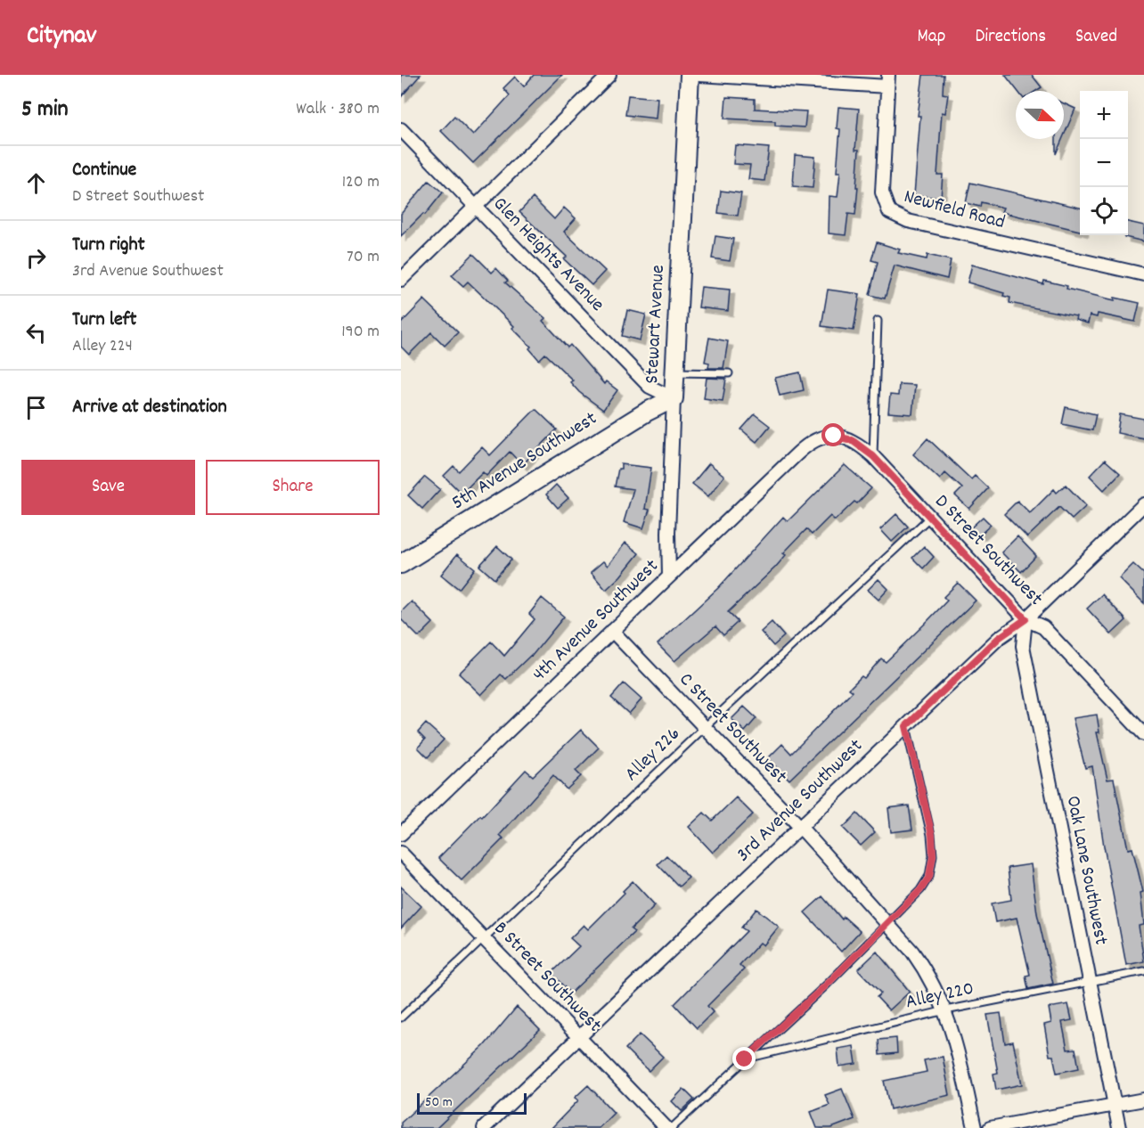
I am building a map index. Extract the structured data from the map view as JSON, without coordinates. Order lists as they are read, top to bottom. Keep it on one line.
{"streets":{"street":["Newfield Road","Glen Heights Avenue","Stewart Avenue","5th Avenue Southwest","D Street Southwest","4th Avenue Southwest","C Street Southwest","3rd Avenue Southwest","Oak Lane Southwest","B Street Southwest"],"lane":["Alley 226","Alley 220"]},"crossings":[["Glen Heights Avenue","Stewart Avenue"],["Glen Heights Avenue","5th Avenue Southwest"],["Stewart Avenue","5th Avenue Southwest"],["Stewart Avenue","4th Avenue Southwest"],["D Street Southwest","4th Avenue Southwest"],["D Street Southwest","Alley 226"],["D Street Southwest","3rd Avenue Southwest"],["D Street Southwest","Oak Lane Southwest"],["4th Avenue Southwest","C Street Southwest"],["C Street Southwest","Alley 226"],["C Street Southwest","3rd Avenue Southwest"],["C Street Southwest","Alley 220"],["Alley 226","B Street Southwest"],["3rd Avenue Southwest","Oak Lane Southwest"],["3rd Avenue Southwest","B Street Southwest"],["Oak Lane Southwest","Alley 220"]],"scale_bar":"50 m","north":"right","page":{"header":"Citynav","nav":["Map","Directions","Saved"],"heading":["5 min","Walk · 380 m"],"map_buttons":["+","−"],"list":[["Continue","D Street Southwest","120 m"],["Turn right","3rd Avenue Southwest","70 m"],["Turn left","Alley 224","190 m"],"Arrive at destination"],"buttons":["Save","Share"],"scale":"50 m"}}
